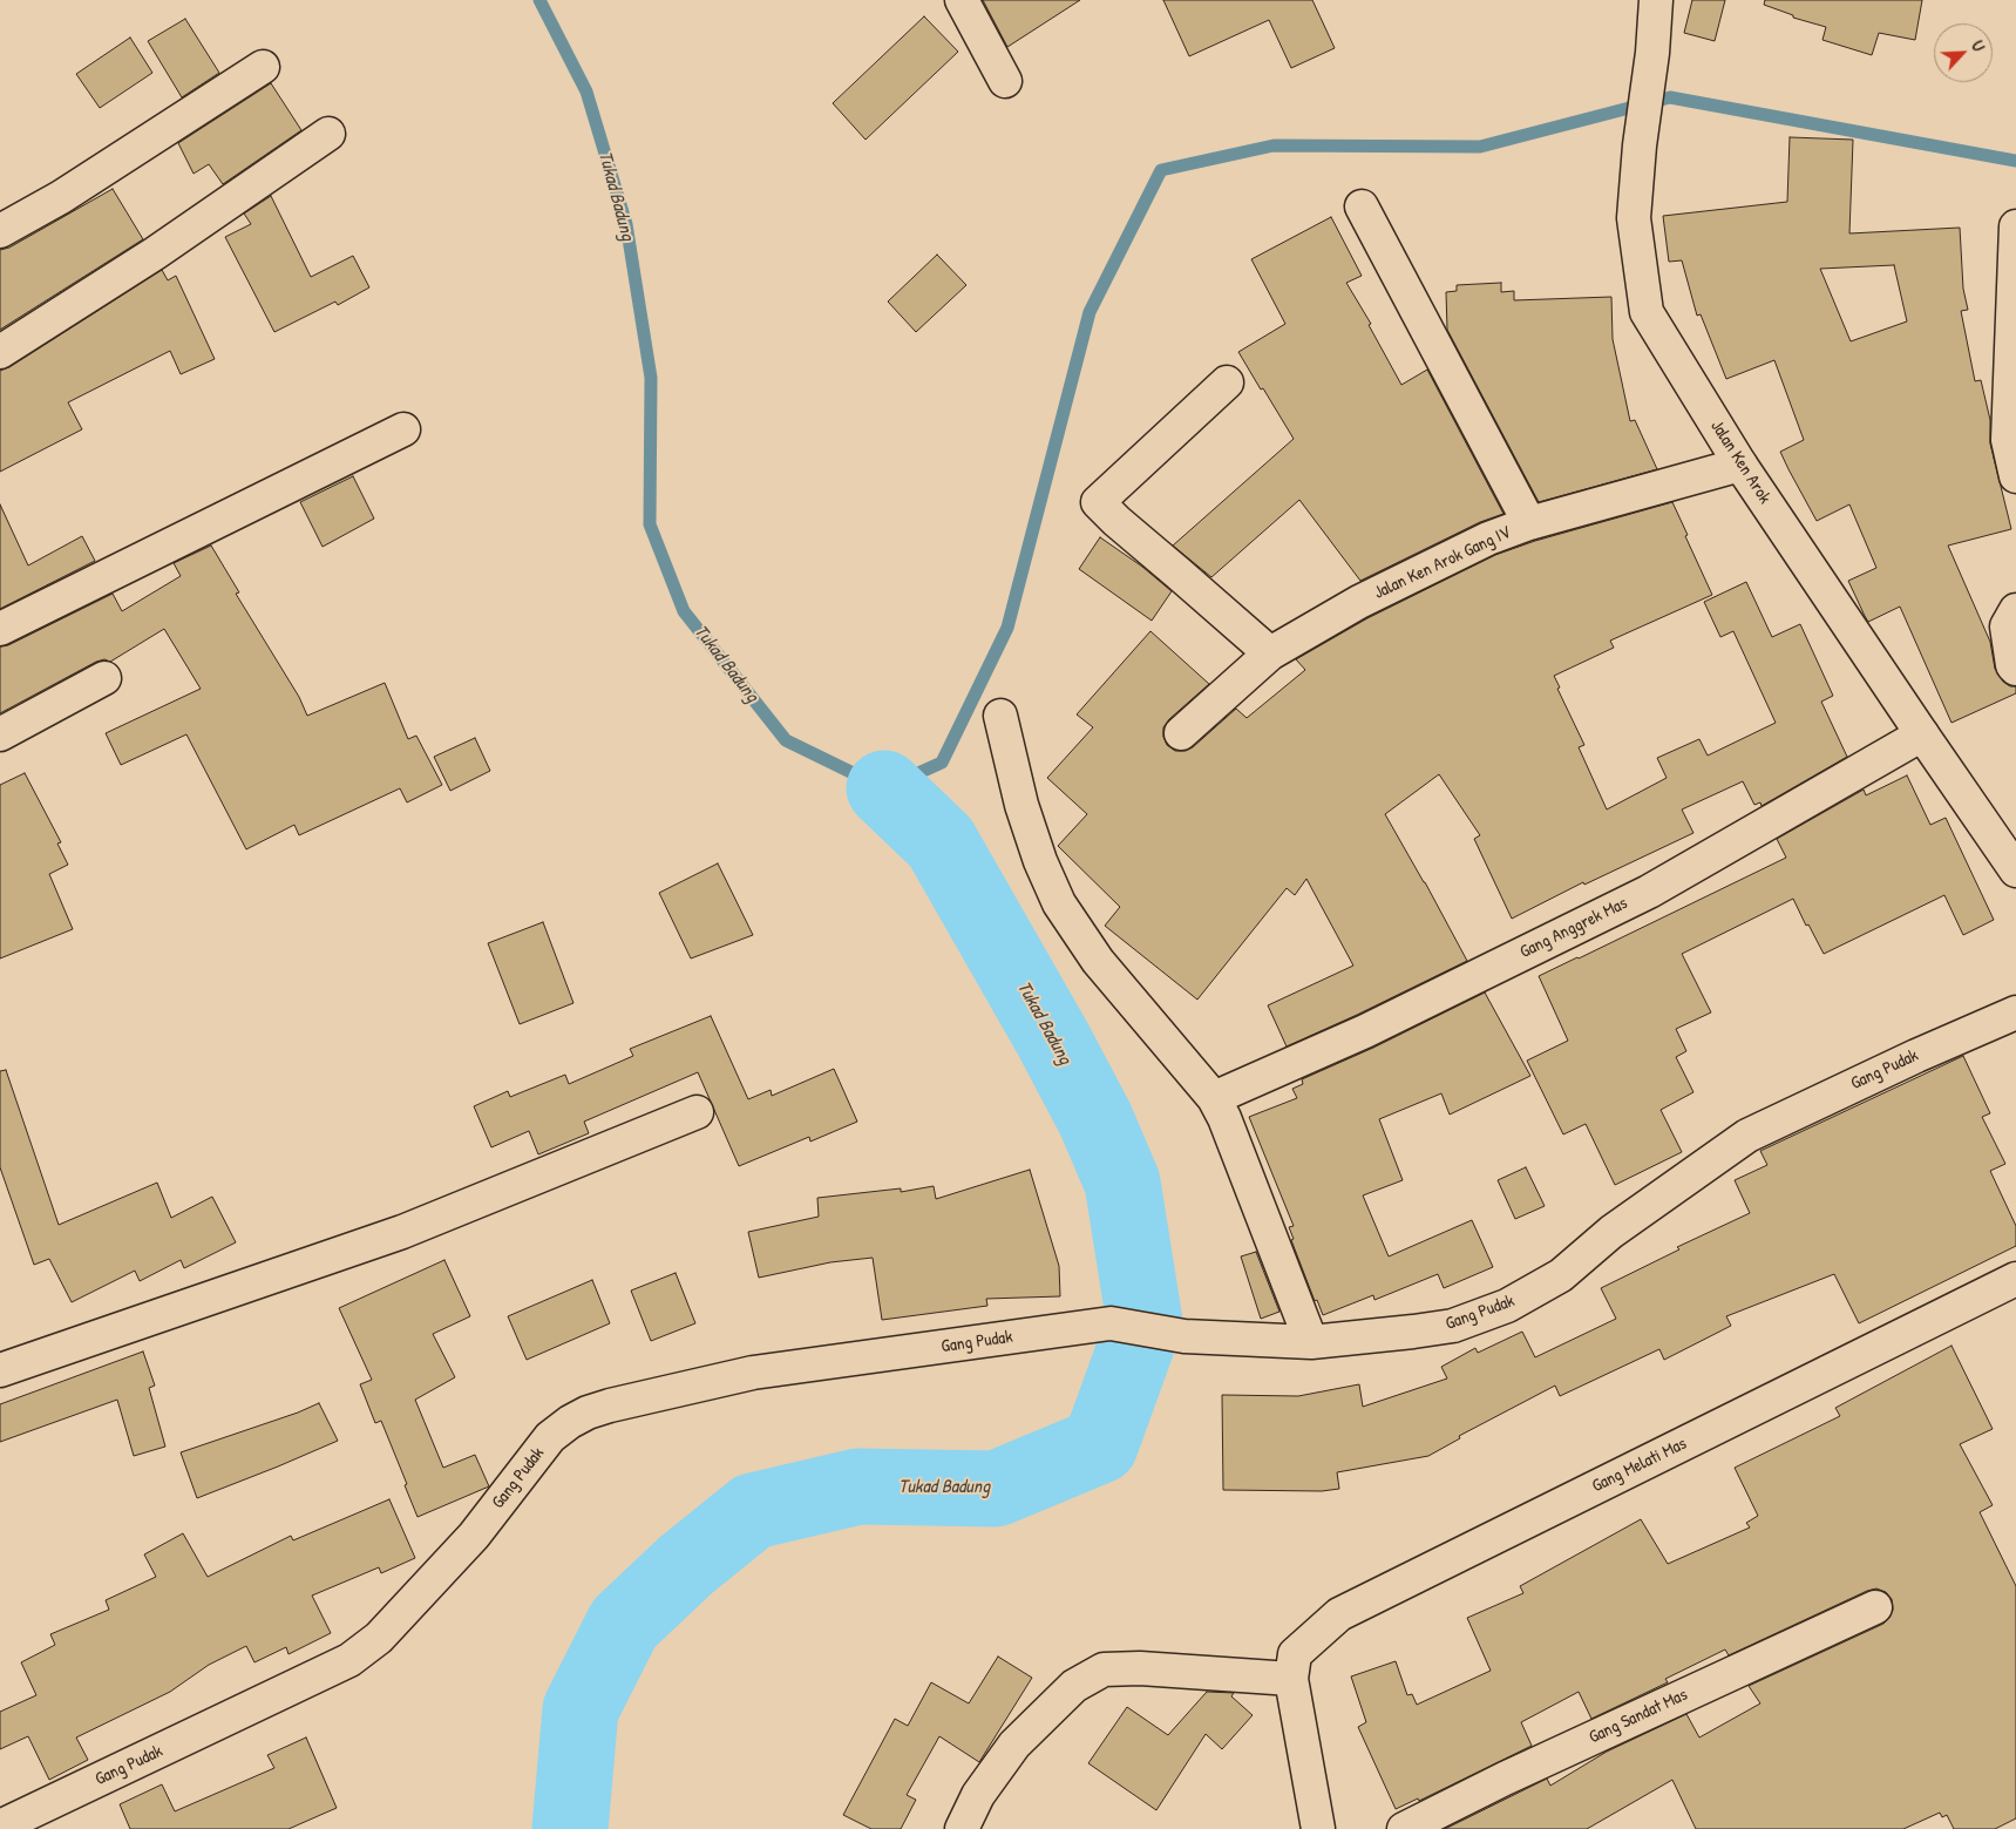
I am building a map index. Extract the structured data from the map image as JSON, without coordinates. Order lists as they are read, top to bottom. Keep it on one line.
{"streets":{"street":["Jalan Ken Arok","Jalan Ken Arok Gang IV","Gang Anggrek Mas","Gang Pudak","Gang Melati Mas","Gang Sandat Mas"]},"crossings":[["Jalan Ken Arok","Jalan Ken Arok Gang IV"],["Jalan Ken Arok","Gang Anggrek Mas"]],"water":["Tukad Badung"],"north":"top right"}
